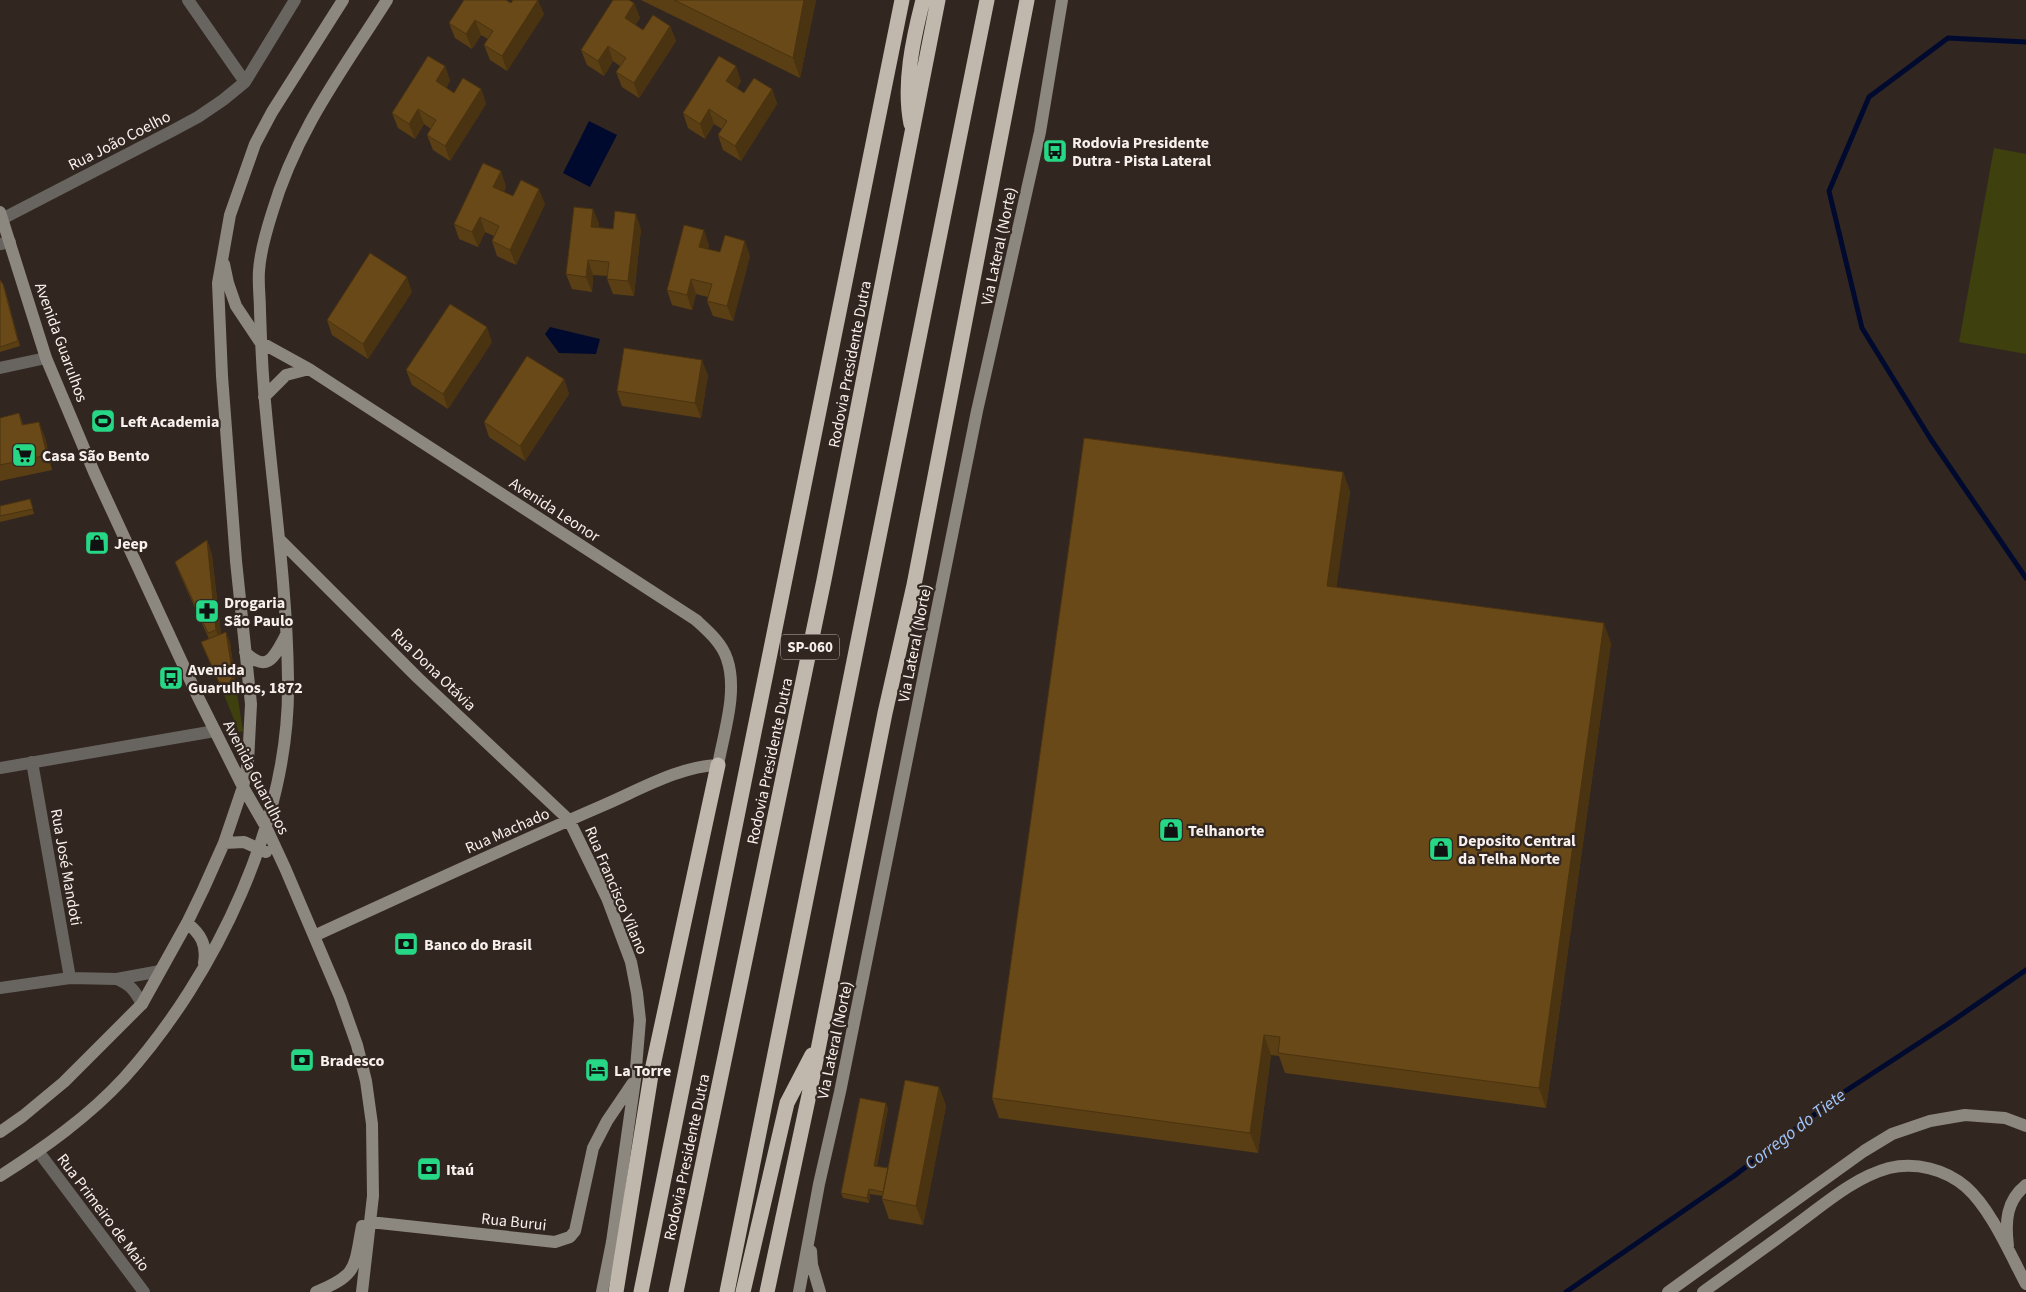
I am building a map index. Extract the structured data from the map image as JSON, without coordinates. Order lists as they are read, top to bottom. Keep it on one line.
{"streets":{"highway":["Rodovia Presidente Dutra","SP-060"],"main road":["Via Lateral (Norte)","Avenida Guarulhos","Avenida Leonor","Rua Dona Otávia","Rua Machado","Rua Francisco Vilano","Rua Burui"],"street":["Rua João Coelho","Rua José Mandoti","Rua Primeiro de Maio"]},"crossings":[["Rua João Coelho","Avenida Guarulhos"],["Avenida Guarulhos","Rua Machado"],["Avenida Guarulhos","Rua Burui"],["Avenida Leonor","Rua Machado"],["Rua Dona Otávia","Rua Machado"],["Rua Dona Otávia","Rua Francisco Vilano"],["Rua Machado","Rua Francisco Vilano"],["Rua Francisco Vilano","Rua Burui"]],"water":["Corrego do Tiete"],"places":{"bus stop":["Rodovia Presidente Dutra - Pista Lateral","Avenida Guarulhos, 1872"],"sports":["Left Academia"],"supermarket":["Casa São Bento"],"shop":["Jeep","Telhanorte","Deposito Central da Telha Norte"],"pharmacy":["Drogaria São Paulo"],"bank":["Banco do Brasil","Bradesco","Itaú"],"hotel":["La Torre"]}}
